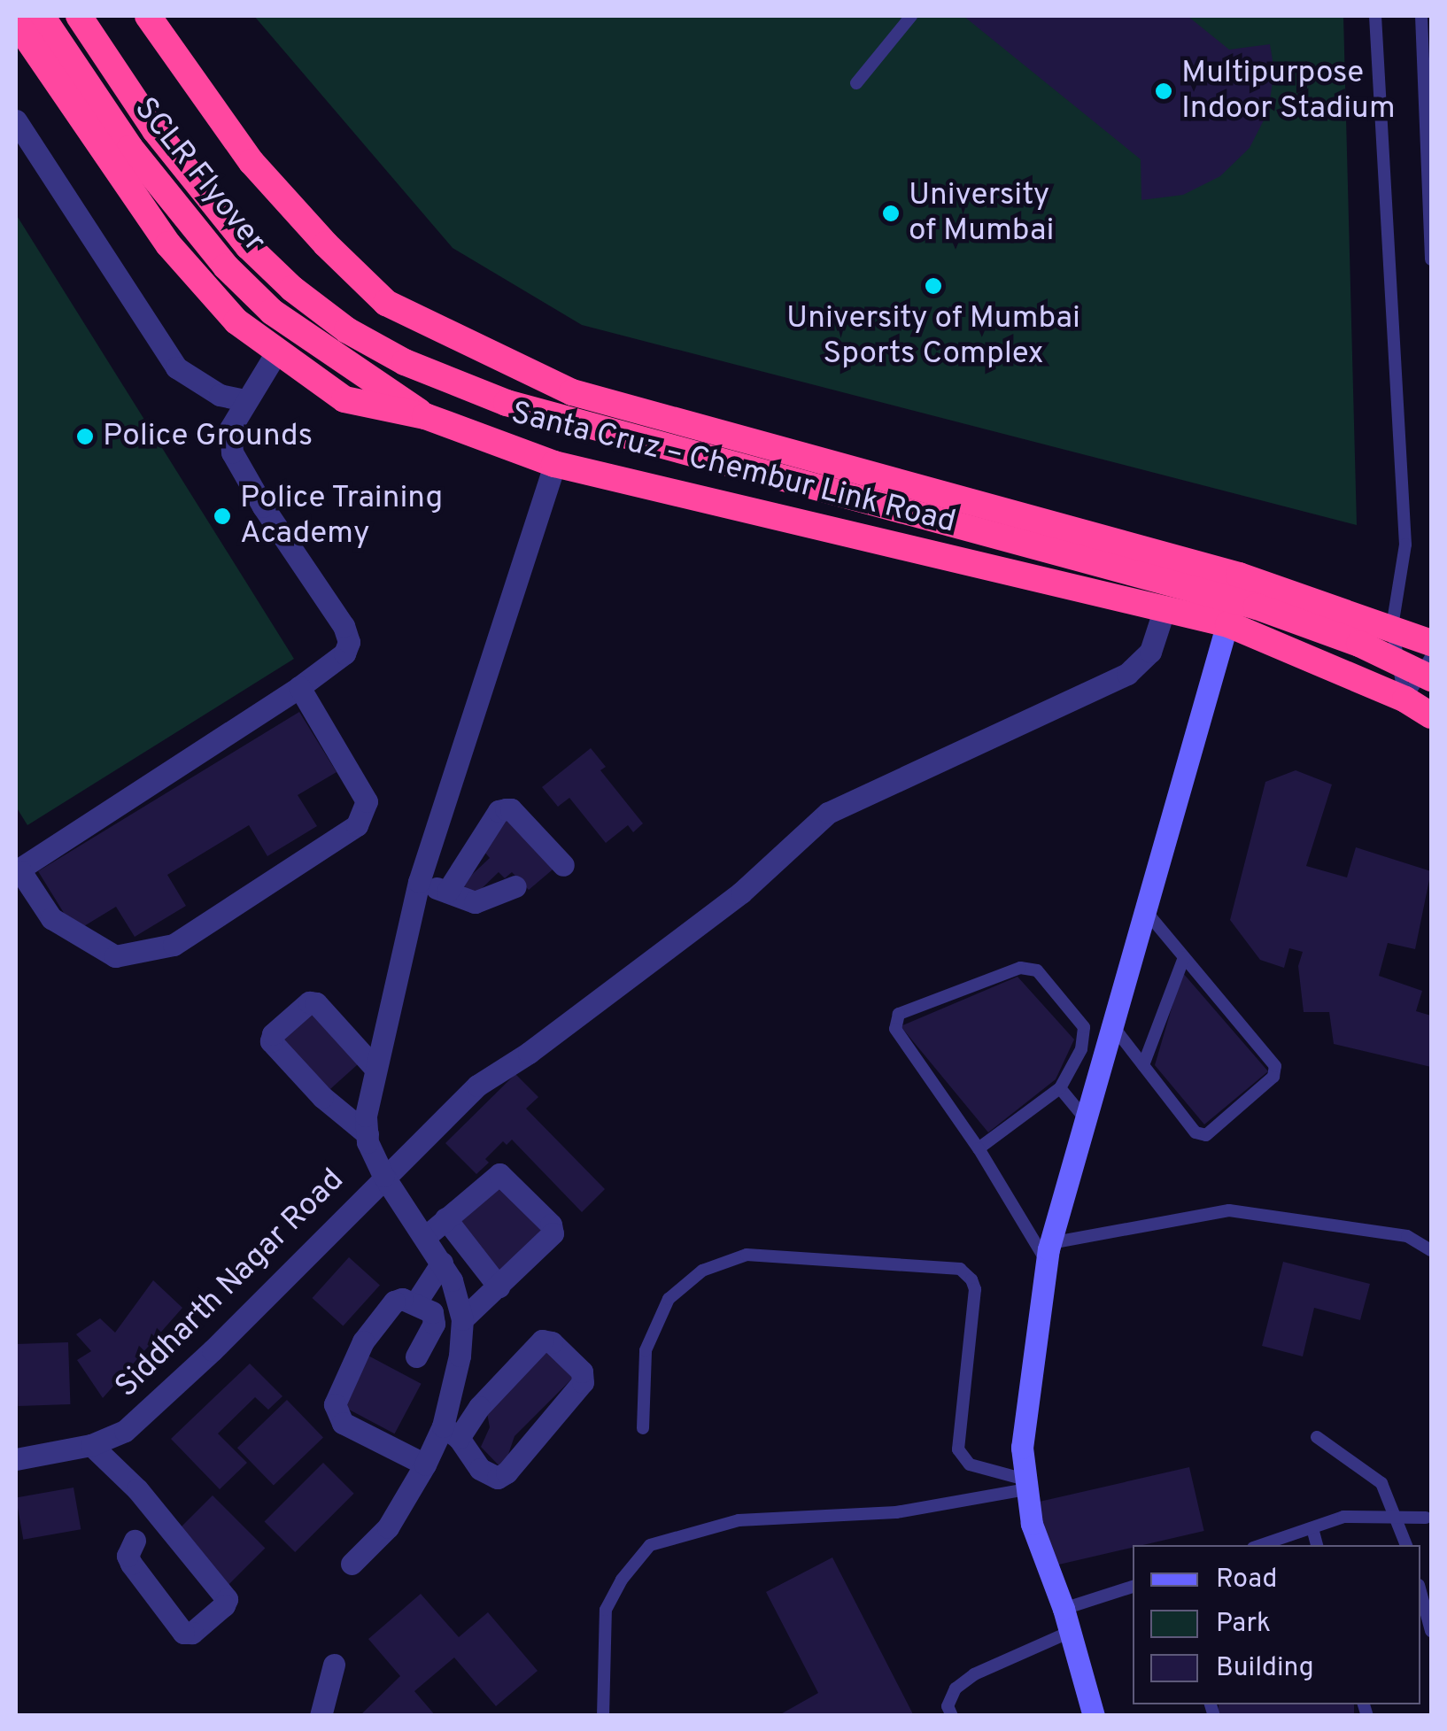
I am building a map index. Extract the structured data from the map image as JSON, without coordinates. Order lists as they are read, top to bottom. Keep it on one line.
{"streets":{"highway":["SCLR Flyover","Santa Cruz – Chembur Link Road"],"street":["Siddharth Nagar Road"]},"crossings":[["SCLR Flyover","Santa Cruz – Chembur Link Road"],["Santa Cruz – Chembur Link Road","Siddharth Nagar Road"]],"places":["Multipurpose Indoor Stadium","University of Mumbai","University of Mumbai Sports Complex","Police Grounds","Police Training Academy"],"legend":["Road","Park","Building"]}
